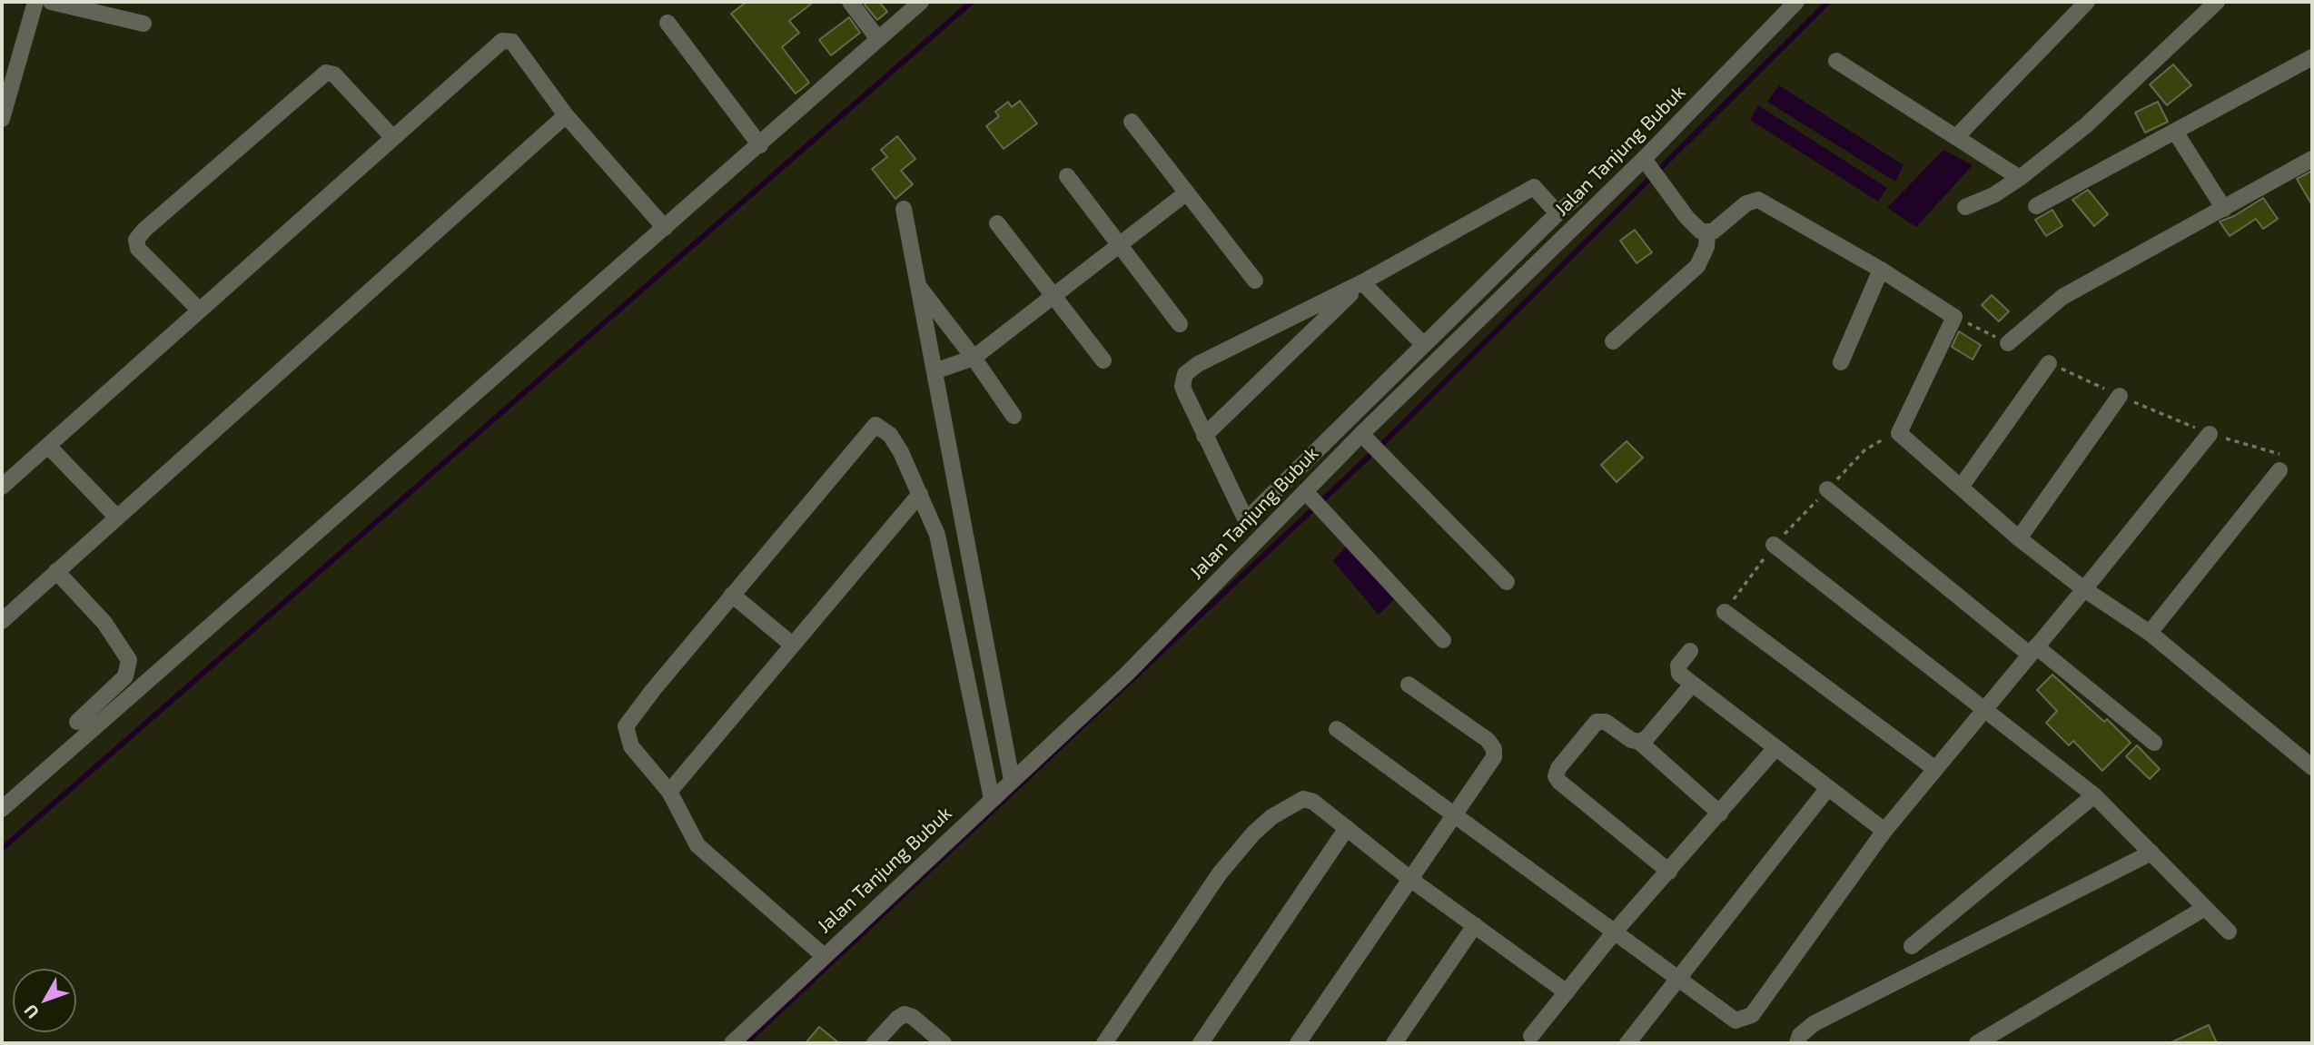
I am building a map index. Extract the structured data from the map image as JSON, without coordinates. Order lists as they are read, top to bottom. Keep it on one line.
{"streets":{"street":["Jalan Tanjung Bubuk"]},"north":"bottom left"}
